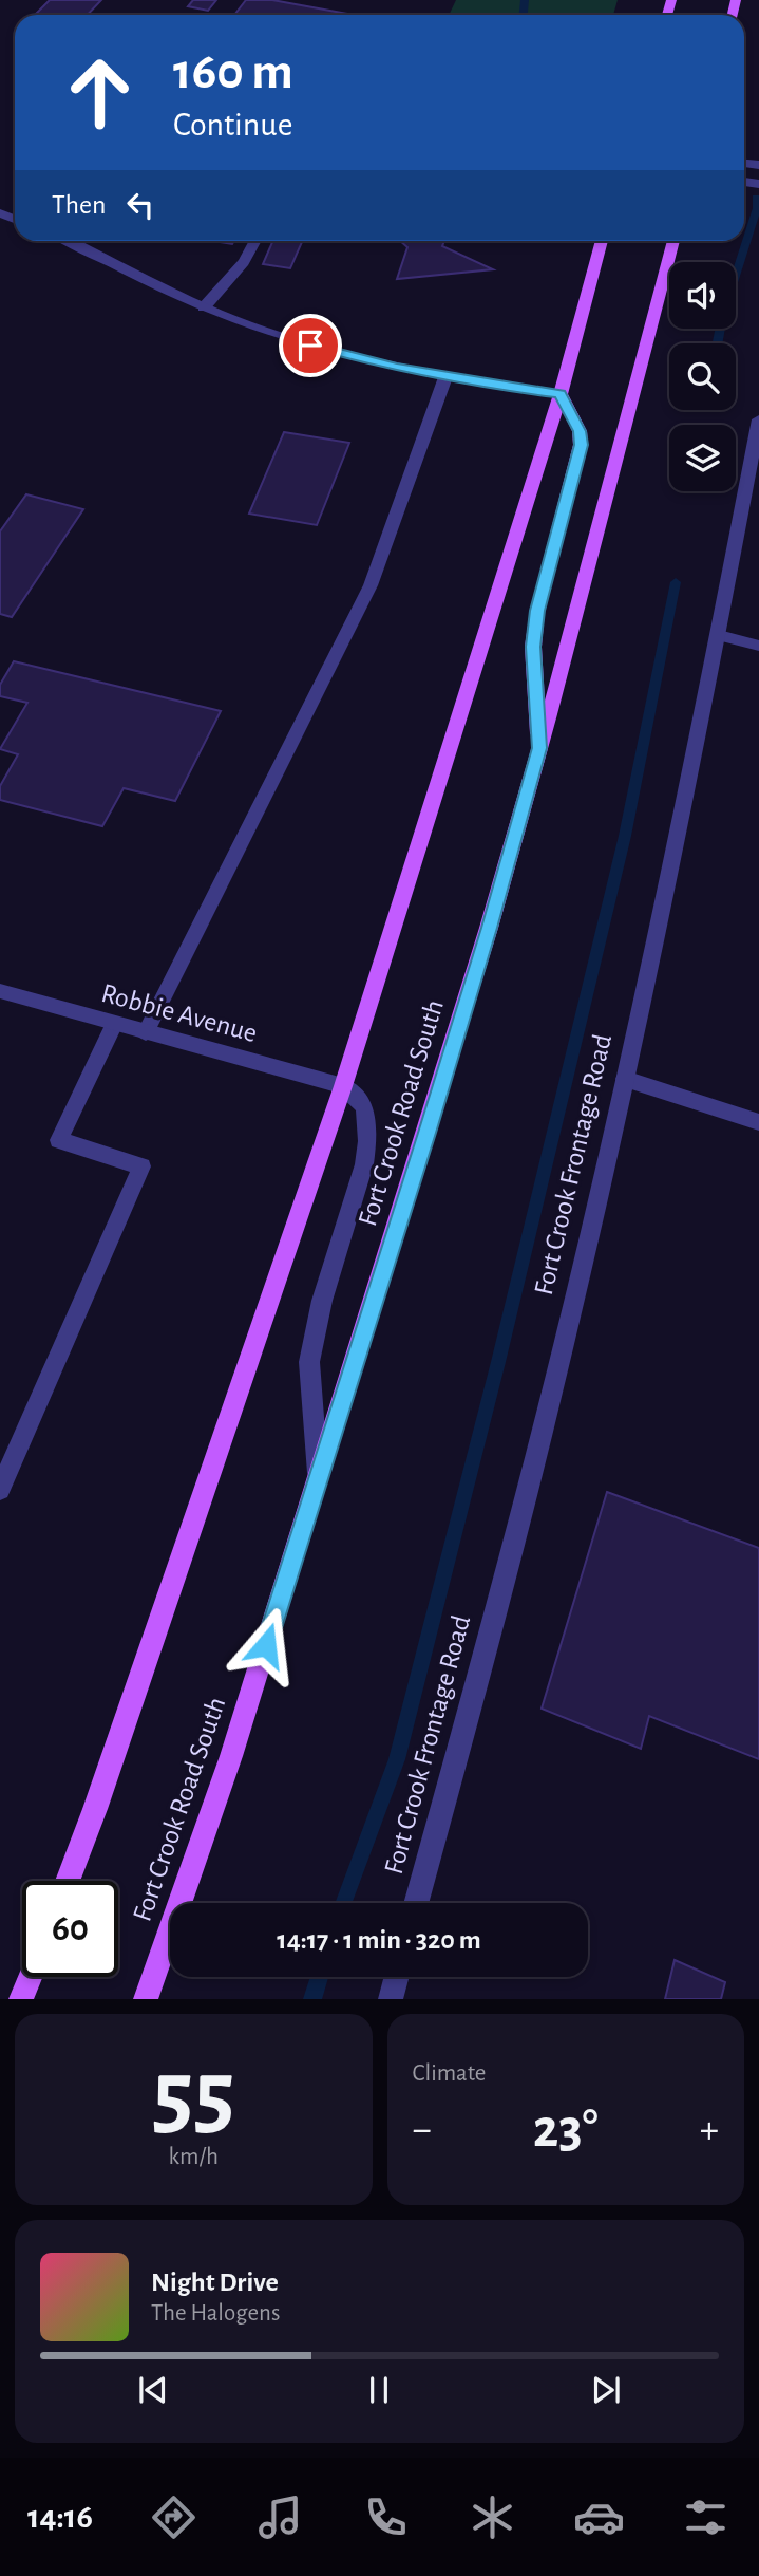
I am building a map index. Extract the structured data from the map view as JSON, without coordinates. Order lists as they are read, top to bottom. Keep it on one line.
{"streets":{"main road":["Fort Crook Road South"],"street":["Robbie Avenue","Fort Crook Frontage Road"]},"page":{"turn":["160 m","Continue"],"then":"Then","limit":"60","trip":"14:17 · 1 min · 320 m","tile":[["55","km/h"],"Climate"],"heat":["−","23°","+"],"song":["Night Drive","The Halogens"],"tabs":"14:16"}}
